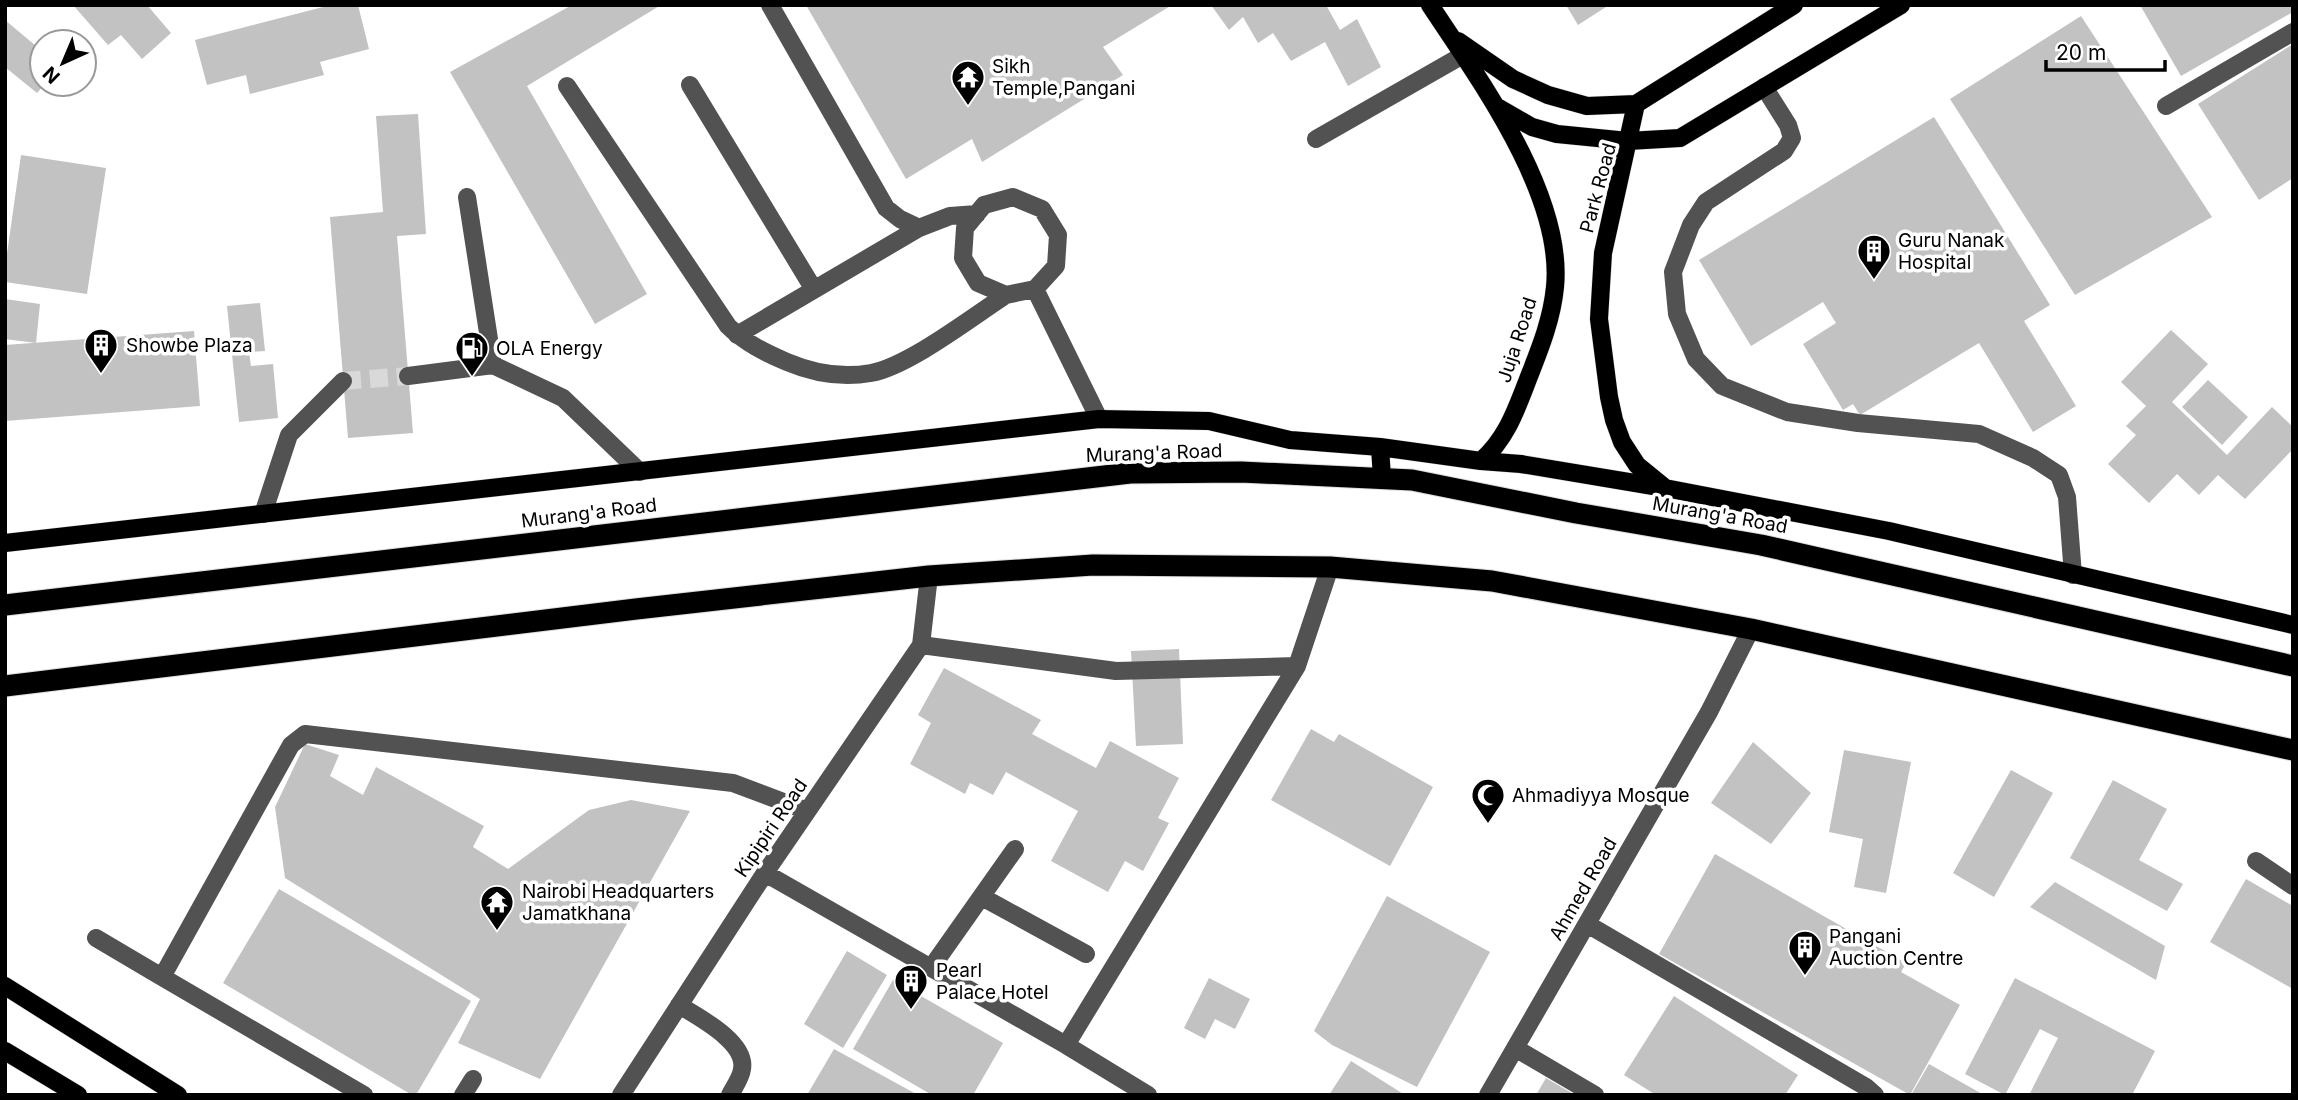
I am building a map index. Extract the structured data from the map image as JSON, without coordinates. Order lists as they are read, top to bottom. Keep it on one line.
{"streets":{"highway":["Murang'a Road"],"main road":["Park Road","Juja Road"],"street":["Kipipiri Road","Ahmed Road"]},"crossings":[["Park Road","Juja Road"],["Park Road","Murang'a Road"],["Juja Road","Murang'a Road"]],"places":{"temple":["Sikh Temple,Pangani","Nairobi Headquarters Jamatkhana"],"building":["Guru Nanak Hospital","Showbe Plaza","Pangani Auction Centre","Pearl Palace Hotel"],"fuel station":["OLA Energy"],"mosque":["Ahmadiyya Mosque"]},"scale_bar":"20 m","north":"bottom left"}
